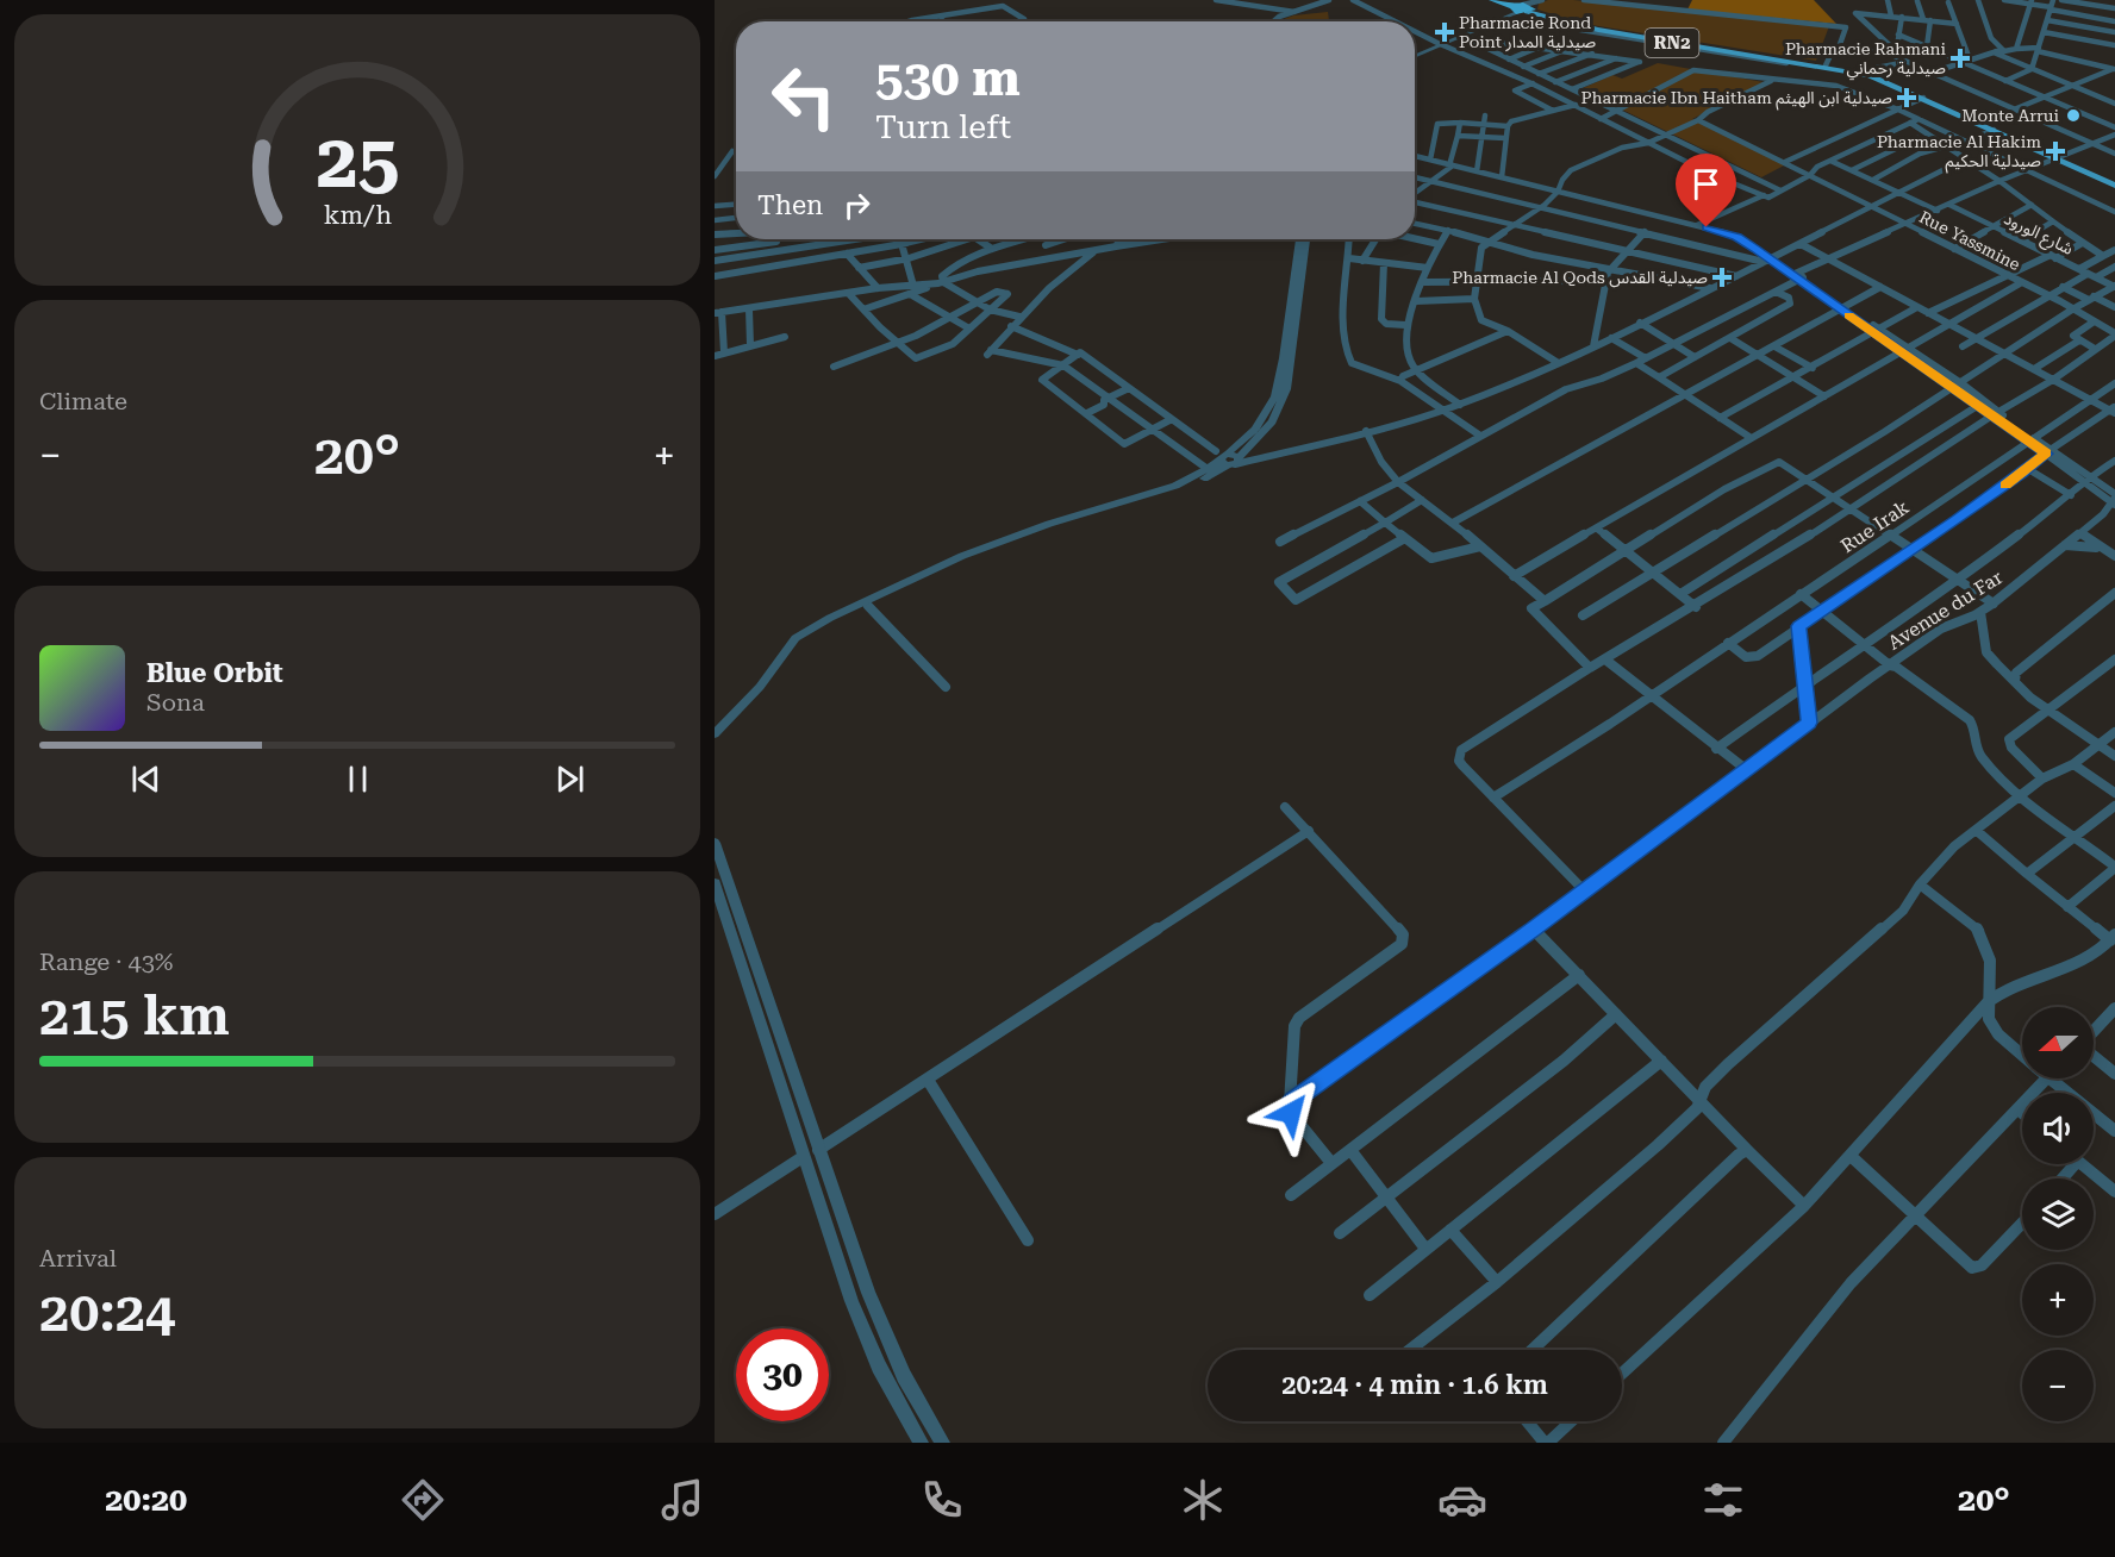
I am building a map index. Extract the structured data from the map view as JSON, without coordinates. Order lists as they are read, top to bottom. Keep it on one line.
{"streets":{"highway":["RN2"],"street":["شارع الورود","Rue Yassmine","Rue Irak","Avenue du Far"]},"places":{"health":["Pharmacie Rond Point صيدلية المدار","Pharmacie Rahmani صيدلية رحماني","Pharmacie Ibn Haitham صيدلية ابن الهيثم","Pharmacie Al Hakim صيدلية الحكيم","Pharmacie Al Qods صيدلية القدس"],"other":["Monte Arrui"]},"north":"left","page":{"turn":["530 m","Turn left"],"then":"Then","tile":["Climate",["Range · 43%","215 km"],["Arrival","20:24"]],"heat":["−","20°","+"],"song":["Blue Orbit","Sona"],"map_buttons":["+","−"],"limit":"30","trip":"20:24 · 4 min · 1.6 km","tabs":["20:20","20°"],"gauge":["25","km/h"]}}
